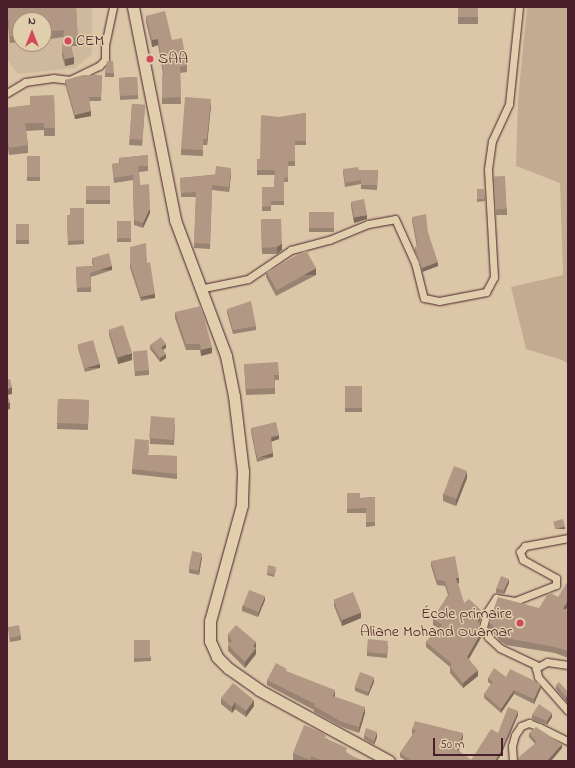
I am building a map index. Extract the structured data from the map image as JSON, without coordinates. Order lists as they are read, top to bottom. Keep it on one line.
{"places":["CEM","SAA","École primaire Aliane Mohand Ouamar"],"scale_bar":"50 m","north":"top"}
